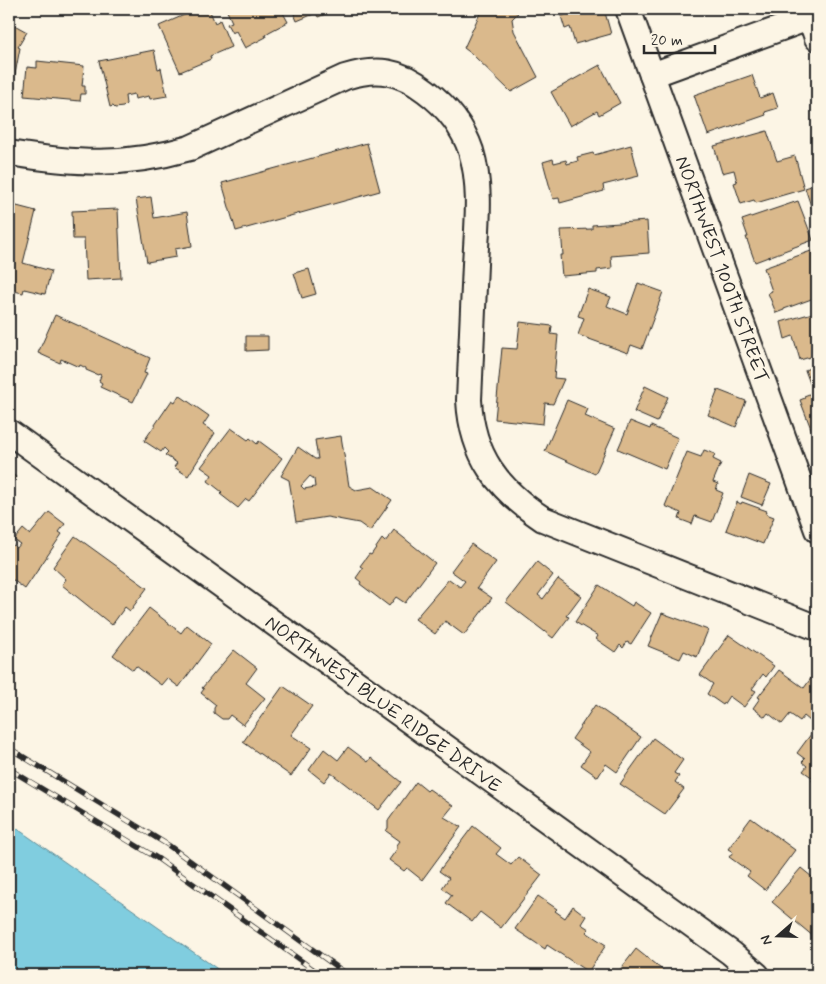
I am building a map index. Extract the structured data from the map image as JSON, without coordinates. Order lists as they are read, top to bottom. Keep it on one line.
{"streets":{"street":["NORTHWEST 100TH STREET","NORTHWEST BLUE RIDGE DRIVE"]},"scale_bar":"20 m","north":"left"}
